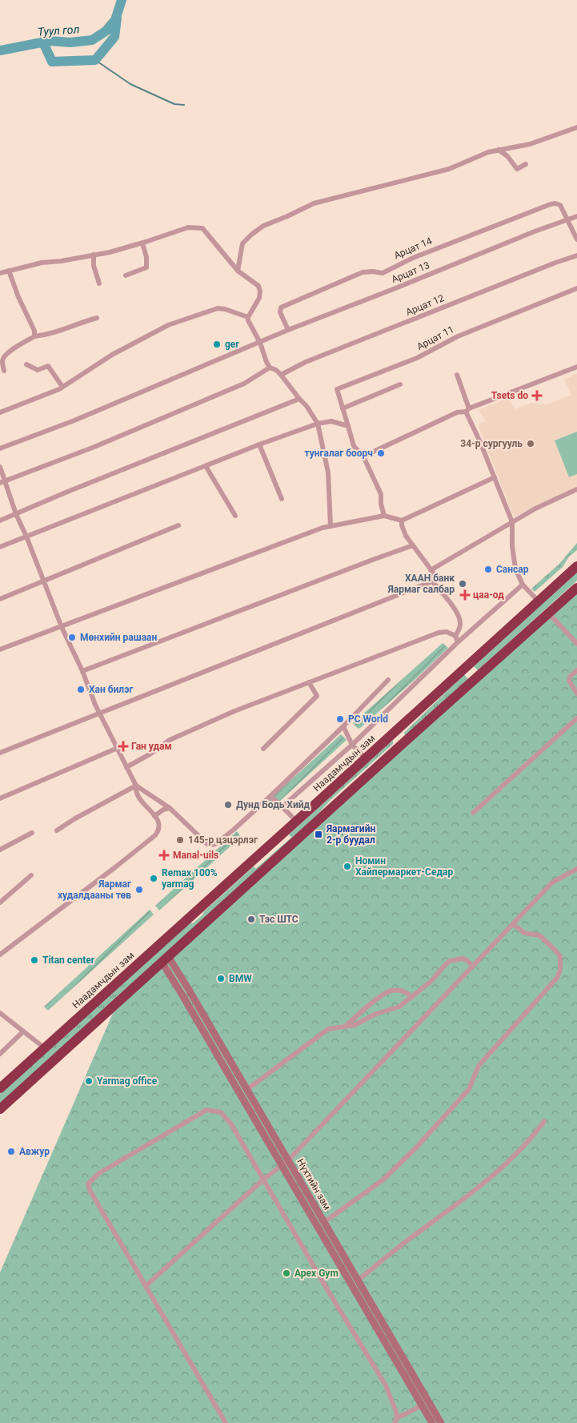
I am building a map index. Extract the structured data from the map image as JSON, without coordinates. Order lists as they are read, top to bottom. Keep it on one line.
{"streets":{"highway":["Наадамчдын зам"],"main road":["Нүхтийн зам"],"street":["Арцат 14","Арцат 13","Арцат 12","Арцат 11"]},"crossings":[["Арцат 14","Арцат 13"]],"water":["Туул гол"],"places":{"other":["ger","34-р сургууль","тунгалаг боорч","Сансар","ХААН банк Яармаг салбар","Мөнхийн рашаан","Хан билэг","PC World","Дунд Бодь Хийд","145-р цэцэрлэг","Номин Хайпермаркет-Седар","Remax 100% yarmag","Яармаг худалдааны төв","Тэс ШТС","Titan center","BMW","Yarmag office","Авжур","Apex Gym"],"health":["Tsets do","цаа-од","Ган удам","Manal-uils"],"transit":["Яармагийн 2-р буудал"]}}
